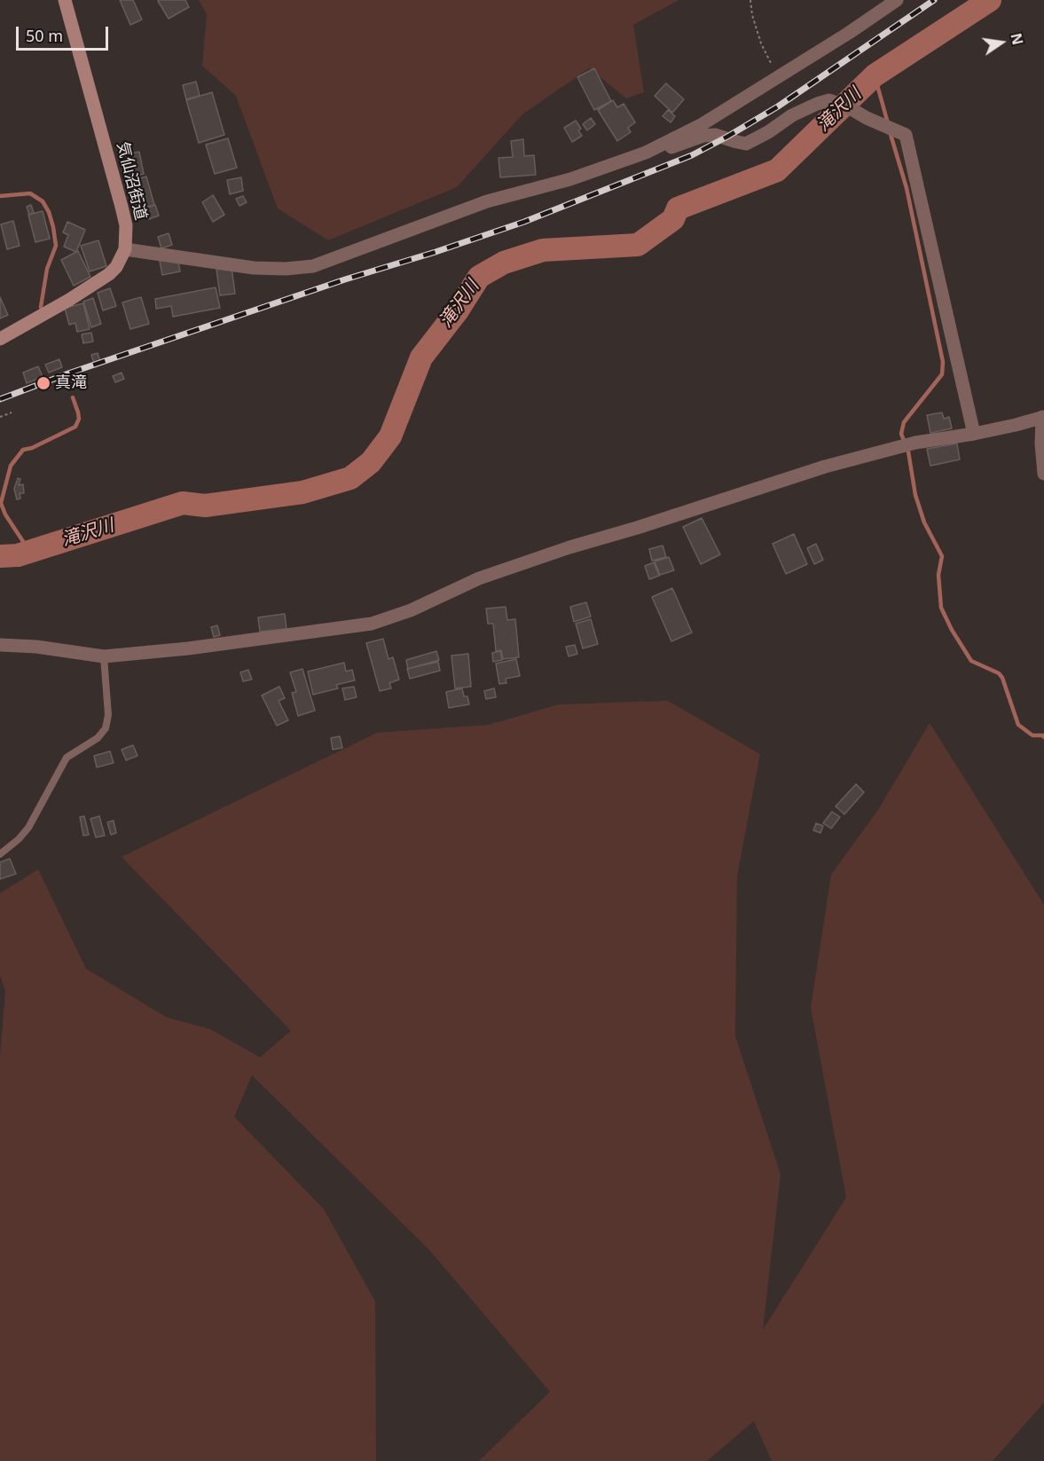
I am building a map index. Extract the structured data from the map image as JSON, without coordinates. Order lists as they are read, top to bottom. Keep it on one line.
{"streets":{"street":["気仙沼街道"]},"water":["滝沢川"],"places":["真滝"],"scale_bar":"50 m","north":"right"}
